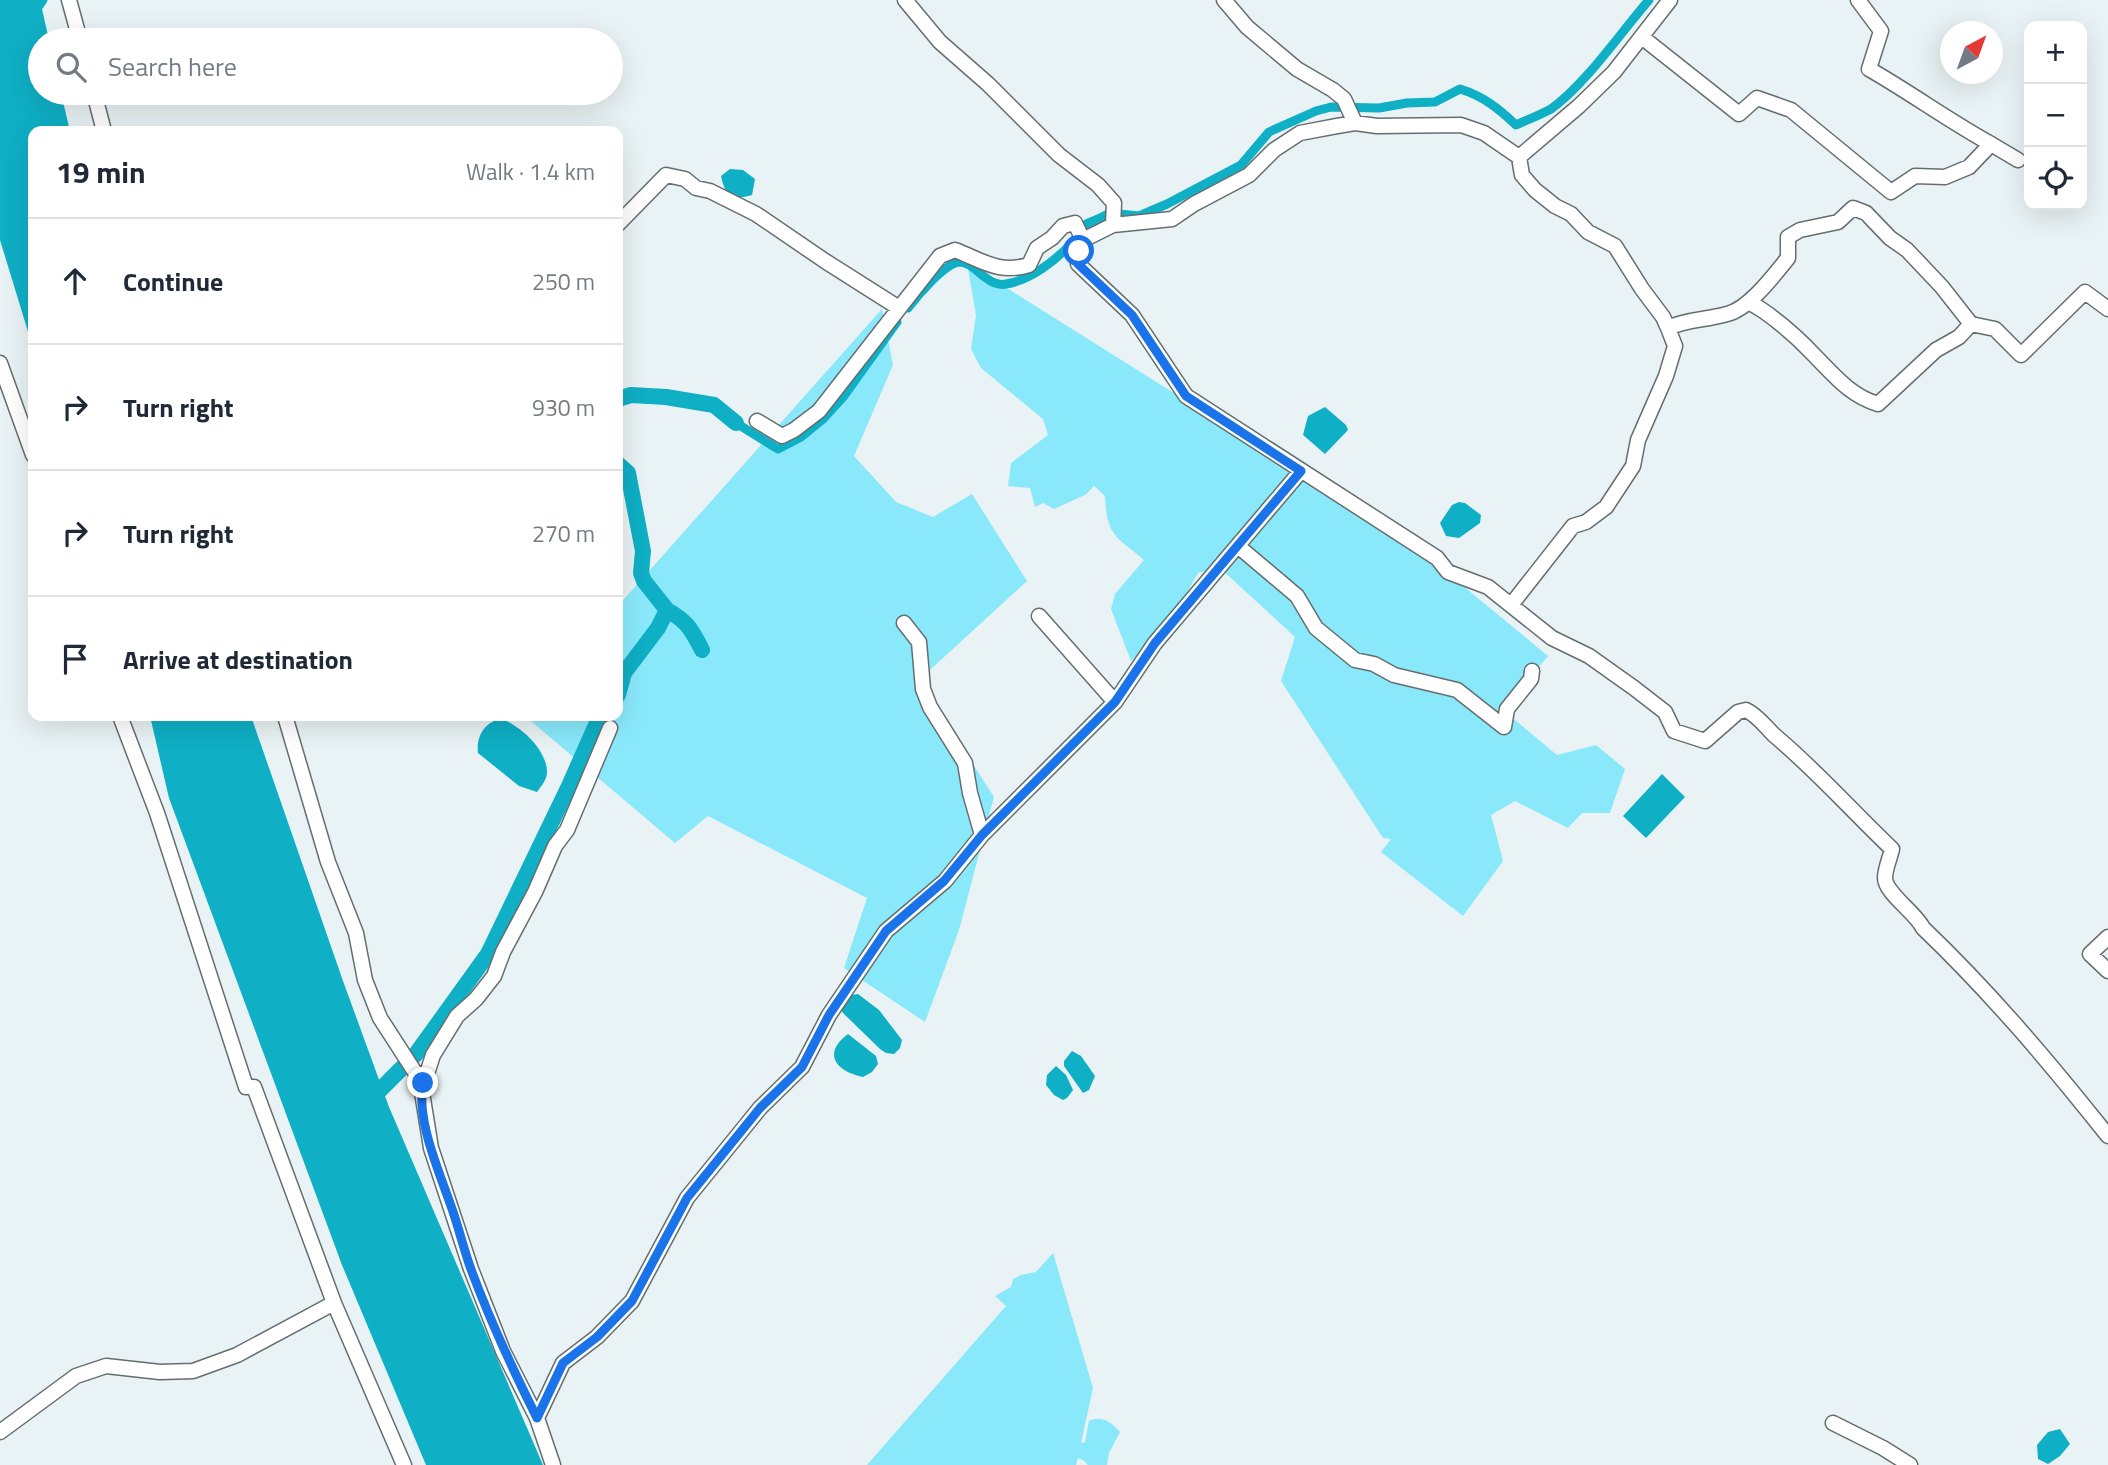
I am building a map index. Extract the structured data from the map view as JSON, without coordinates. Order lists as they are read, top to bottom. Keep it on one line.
{"north":"top right","page":{"map_buttons":["+","−"],"search":"Search here","heading":["19 min","Walk · 1.4 km"],"list":[["Continue","250 m"],["Turn right","930 m"],["Turn right","270 m"],"Arrive at destination"]}}
